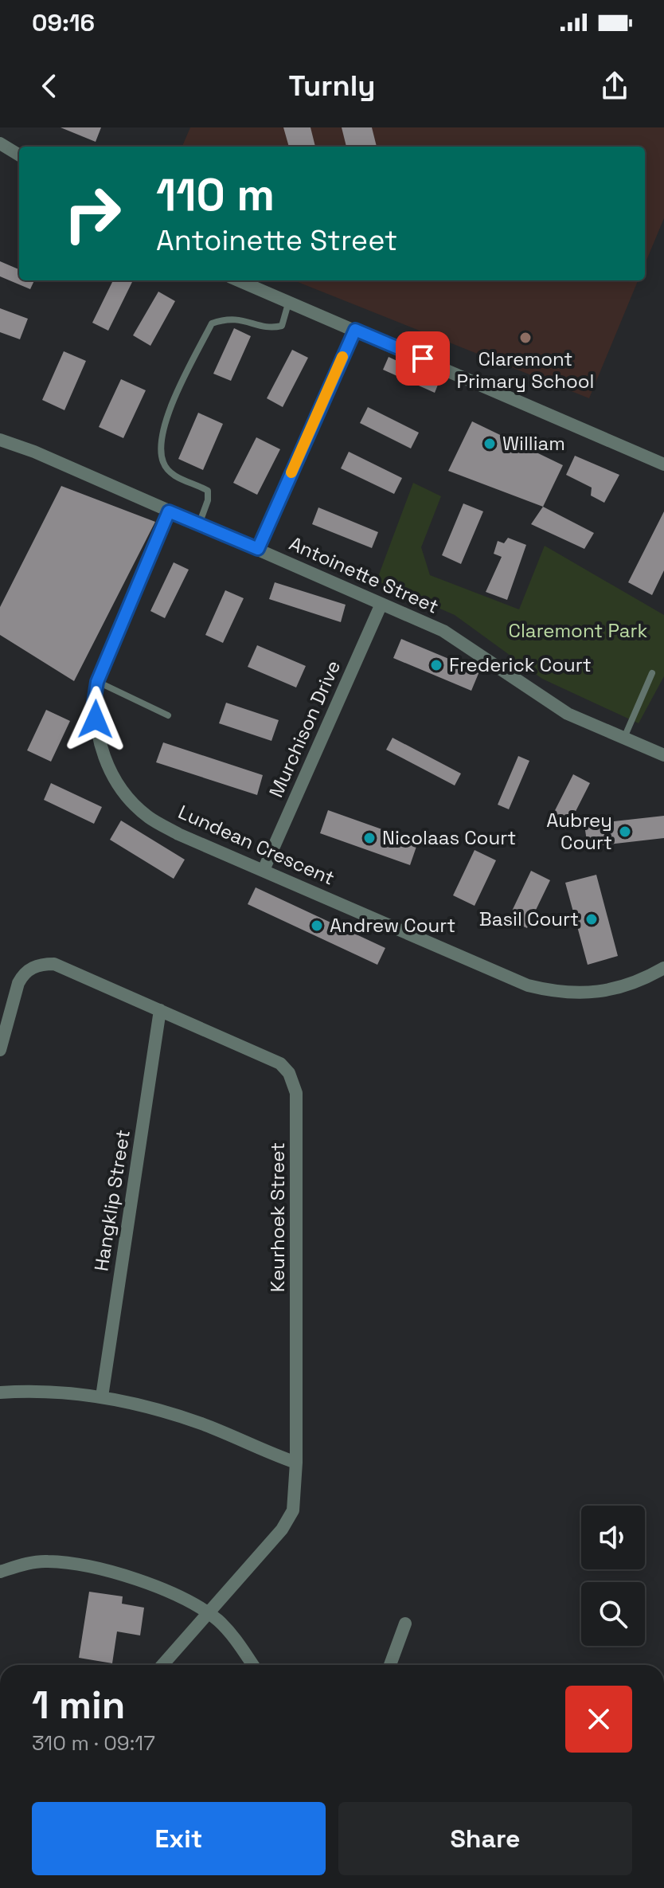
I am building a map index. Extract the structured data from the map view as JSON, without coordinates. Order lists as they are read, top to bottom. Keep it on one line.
{"streets":{"street":["Antoinette Street","Murchison Drive","Lundean Crescent","Hangklip Street","Keurhoek Street"]},"crossings":[["Antoinette Street","Murchison Drive"],["Antoinette Street","Lundean Crescent"],["Murchison Drive","Lundean Crescent"],["Hangklip Street","Keurhoek Street"]],"parks":["Claremont Park"],"places":["Claremont Primary School","William","Frederick Court","Aubrey Court","Nicolaas Court","Basil Court","Andrew Court"],"page":{"status":"09:16","header":"Turnly","turn":["110 m","Antoinette Street"],"heading":["1 min","310 m · 09:17"],"buttons":["Exit","Share"]}}
